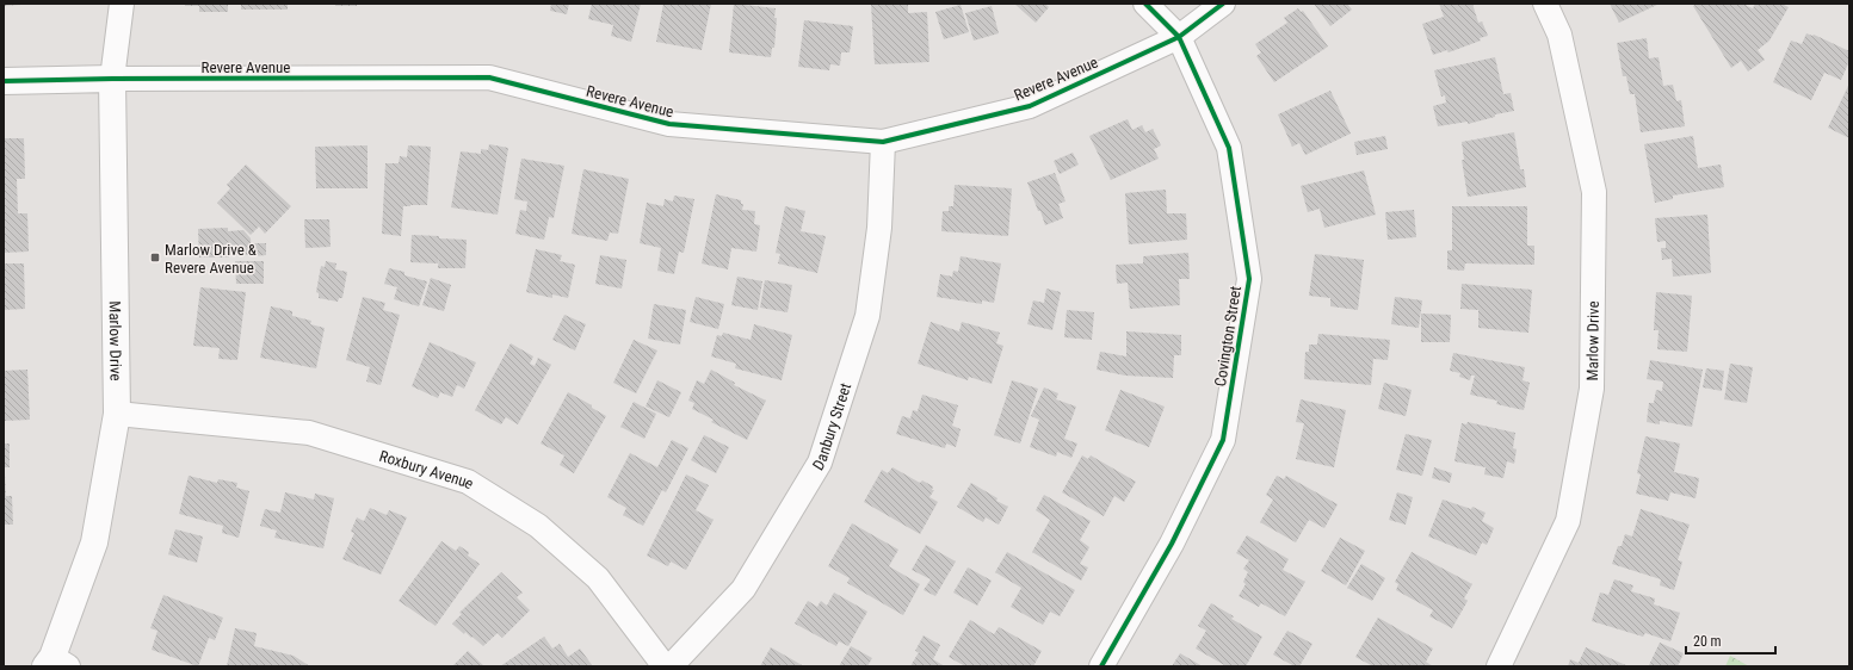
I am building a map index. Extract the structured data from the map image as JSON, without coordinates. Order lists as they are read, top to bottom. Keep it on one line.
{"streets":{"street":["Revere Avenue","Covington Street","Marlow Drive","Danbury Street","Roxbury Avenue"]},"crossings":[["Revere Avenue","Covington Street"],["Revere Avenue","Marlow Drive"],["Revere Avenue","Danbury Street"],["Marlow Drive","Roxbury Avenue"]],"places":{"transit":["Marlow Drive & Revere Avenue"]},"scale_bar":"20 m"}
